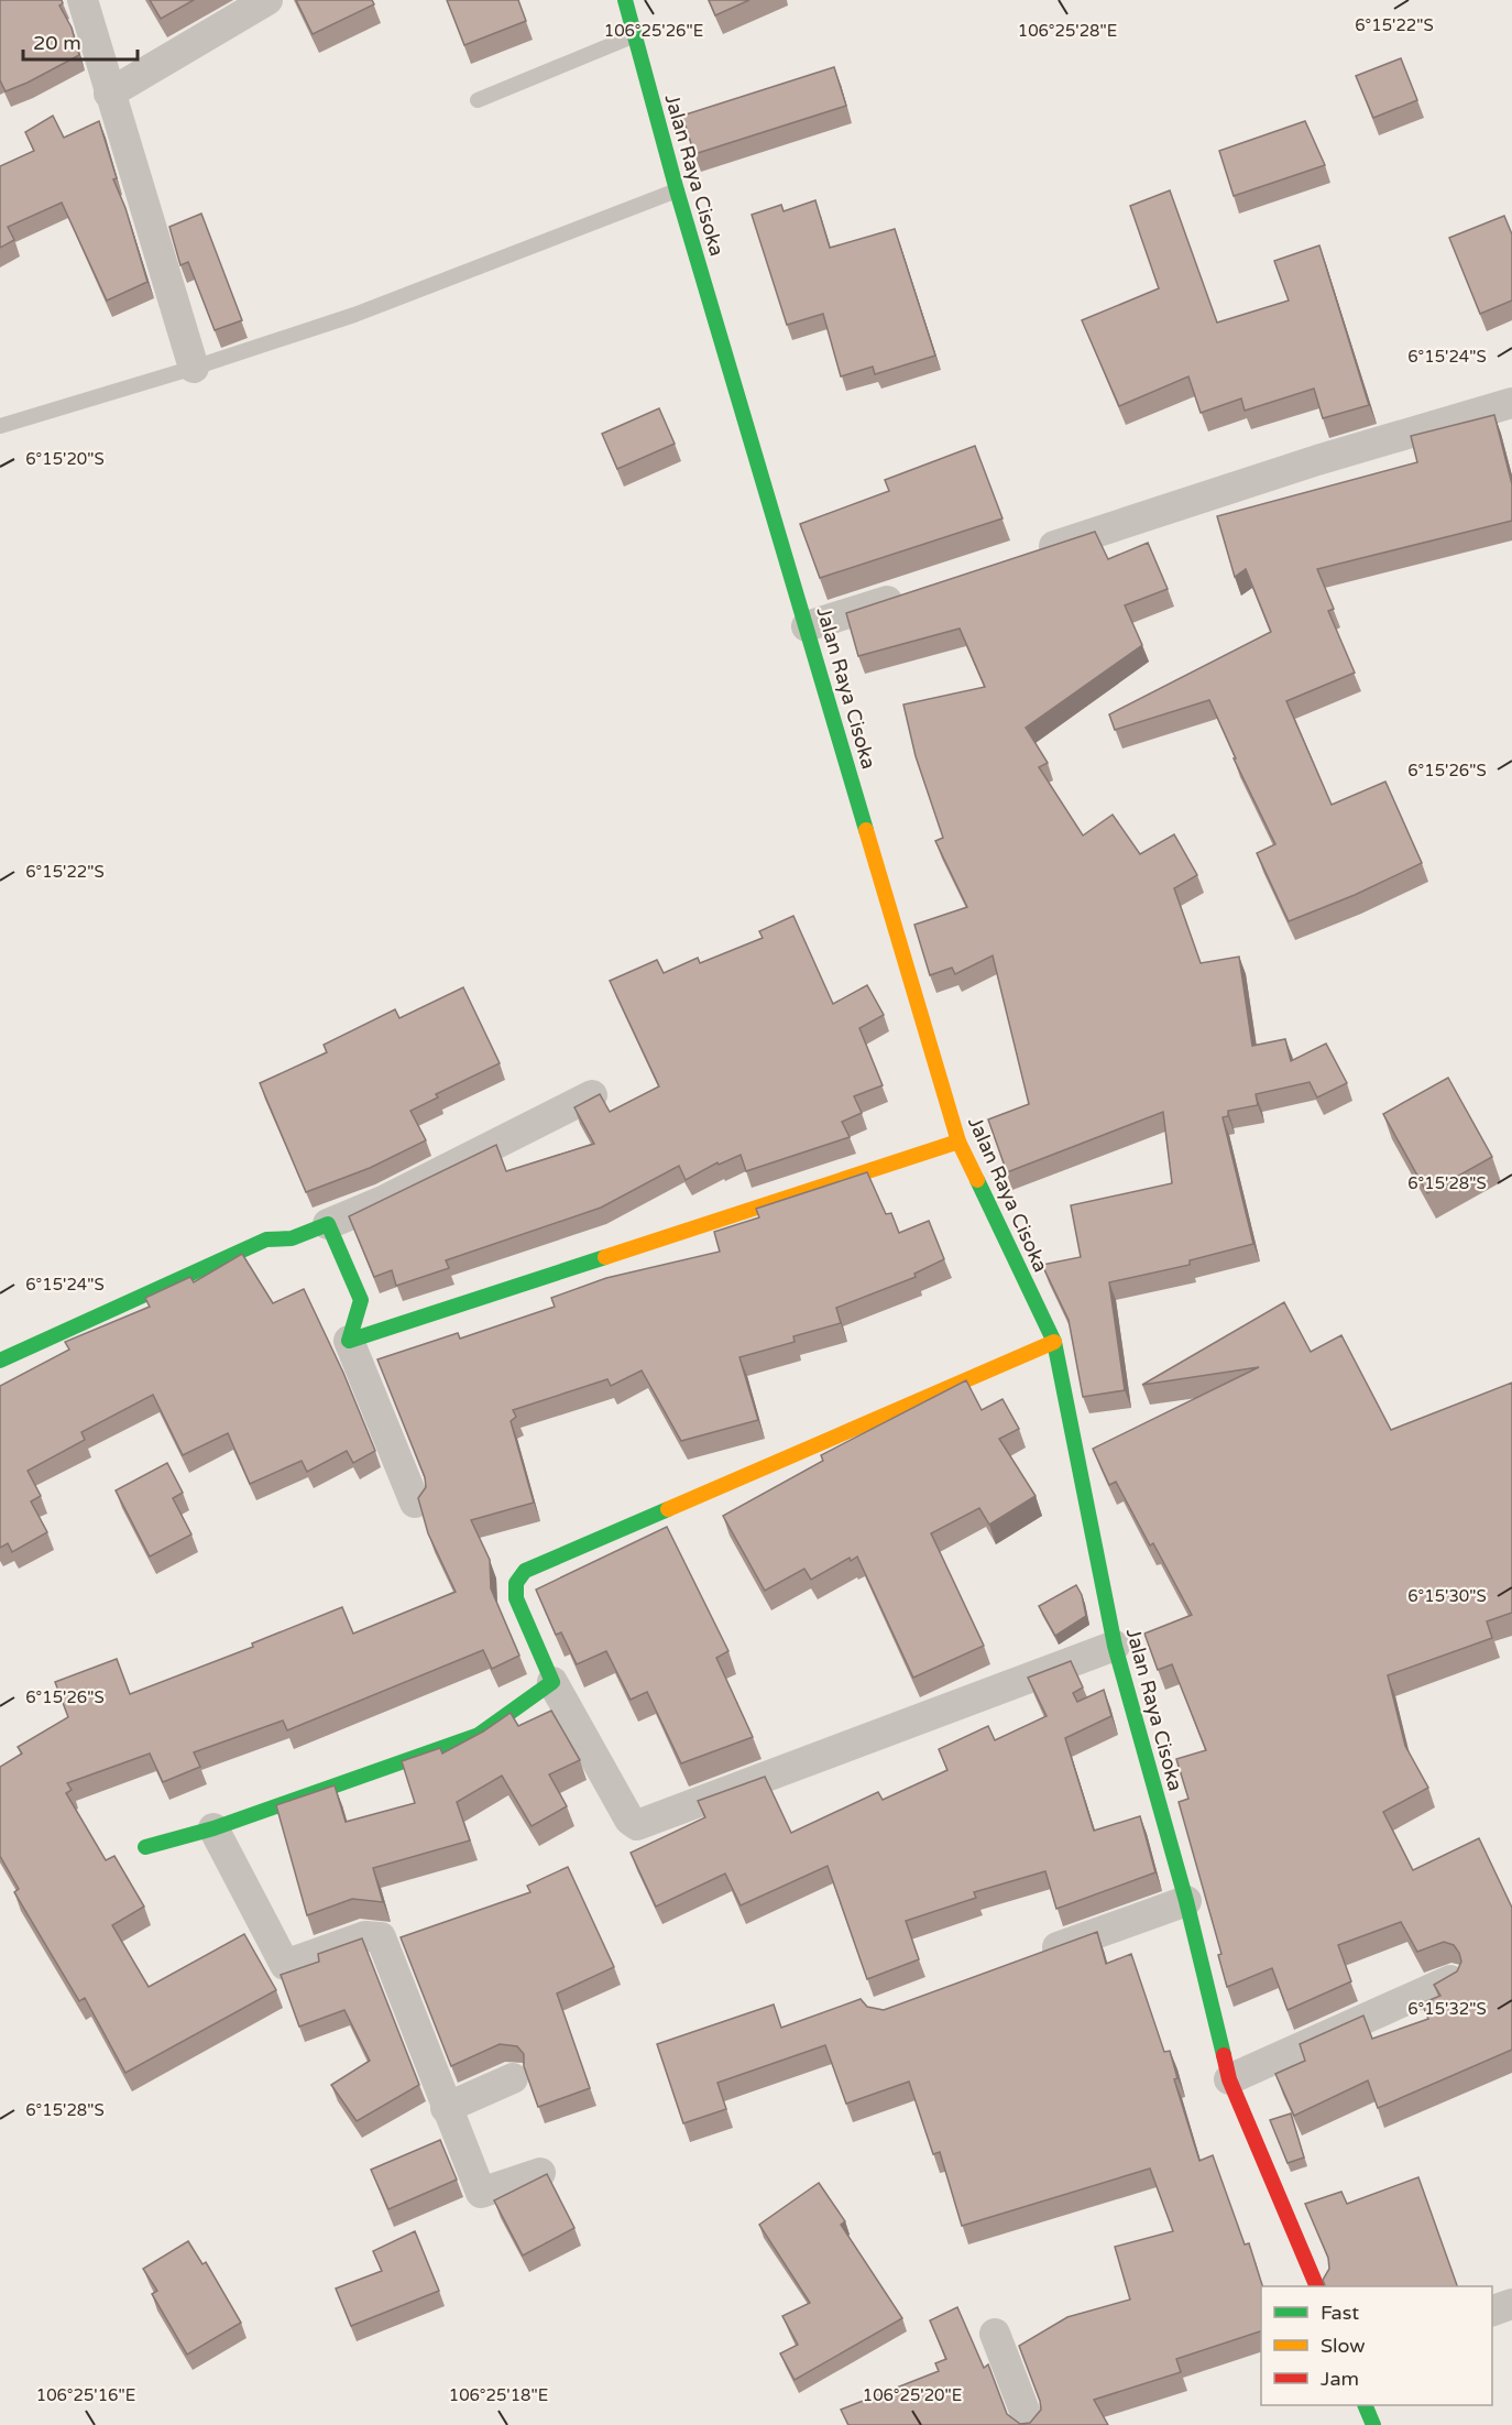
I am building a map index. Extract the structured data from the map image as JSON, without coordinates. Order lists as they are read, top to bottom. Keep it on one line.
{"streets":{"street":["Jalan Raya Cisoka"]},"legend":["Fast","Slow","Jam"],"scale_bar":"20 m","coordinates":["6°15'22\"S","106°25'26\"E","106°25'28\"E","6°15'24\"S","6°15'20\"S","6°15'26\"S","6°15'28\"S","6°15'30\"S","6°15'32\"S","106°25'16\"E","106°25'18\"E","106°25'20\"E"]}
